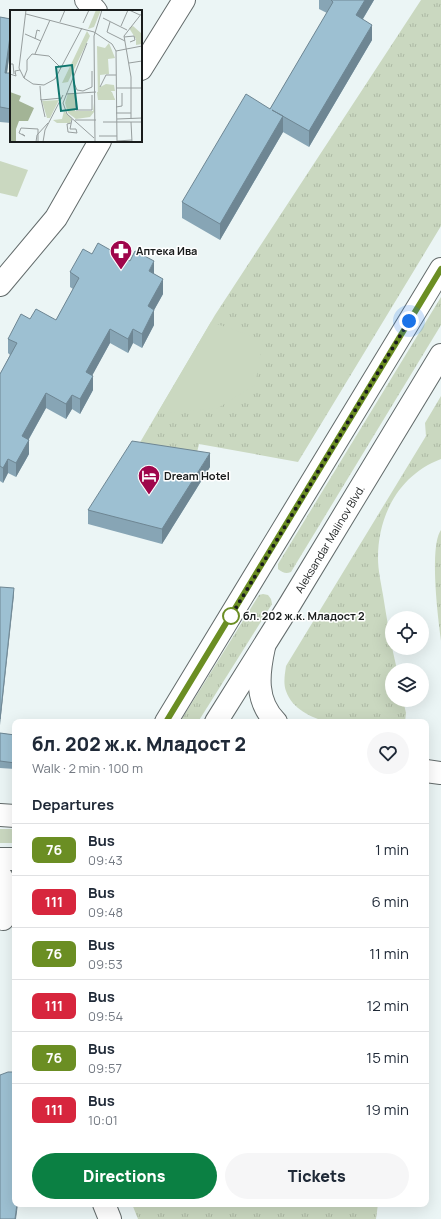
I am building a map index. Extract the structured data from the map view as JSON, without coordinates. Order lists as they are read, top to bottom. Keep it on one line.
{"streets":{"street":["Aleksandar Malinov Blvd."]},"places":{"pharmacy":["Аптека Ива"],"hotel":["Dream Hotel"],"other":["бл. 202 ж.к. Младост 2"]},"lines":["bus line 76"],"page":{"heading":[["бл. 202 ж.к. Младост 2","Walk · 2 min · 100 m"],"Departures"],"list":[{"mark":"76","name":"Bus","note":"09:43","value":"1 min"},{"mark":"111","name":"Bus","note":"09:48","value":"6 min"},{"mark":"76","name":"Bus","note":"09:53","value":"11 min"},{"mark":"111","name":"Bus","note":"09:54","value":"12 min"},{"mark":"76","name":"Bus","note":"09:57","value":"15 min"},{"mark":"111","name":"Bus","note":"10:01","value":"19 min"}],"buttons":["Directions","Tickets"]}}
